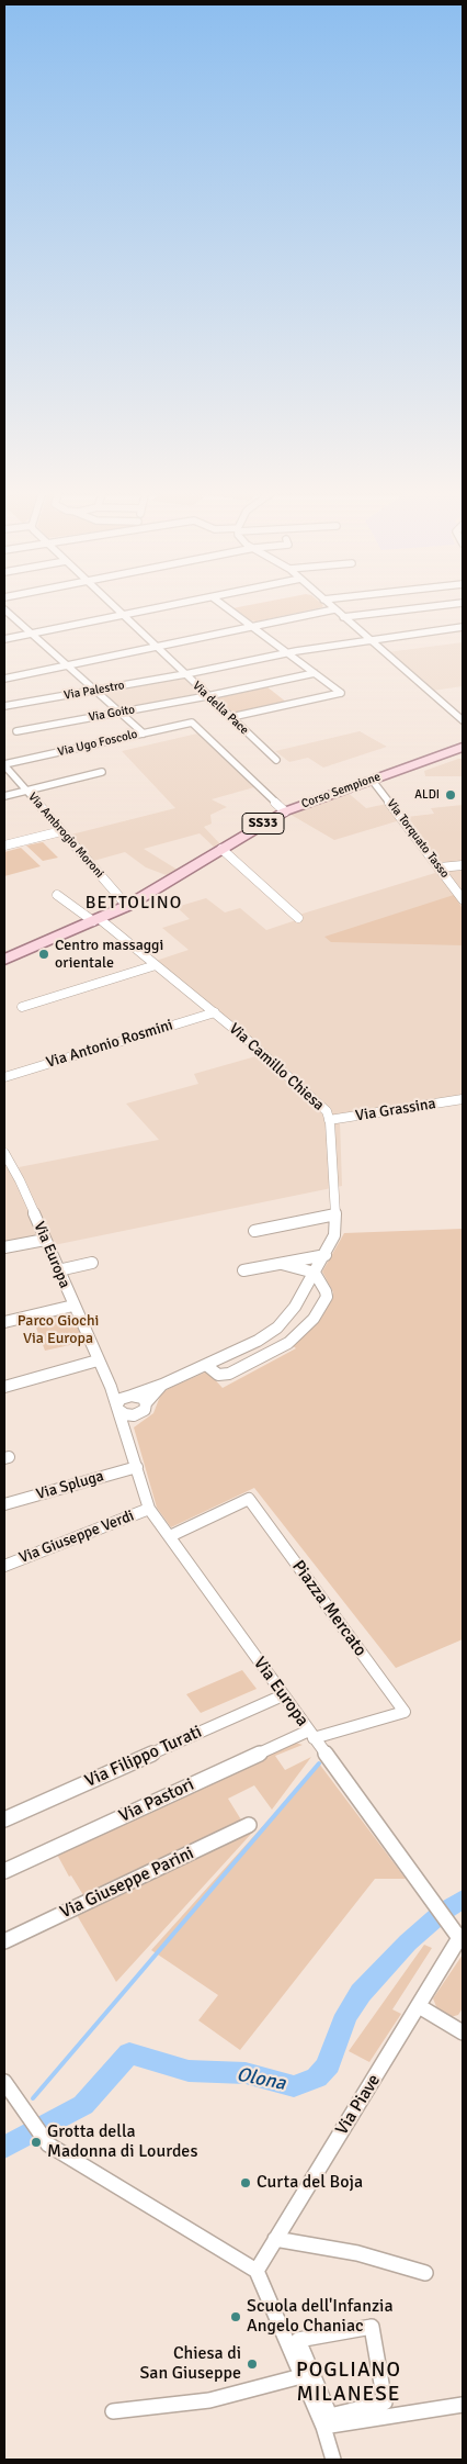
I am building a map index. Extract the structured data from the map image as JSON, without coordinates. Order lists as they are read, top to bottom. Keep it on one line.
{"streets":{"main road":["Corso Sempione","SS33"],"street":["Via Palestro","Via della Pace","Via Goito","Via Ugo Foscolo","Via Ambrogio Moroni","Via Torquato Tasso","Via Antonio Rosmini","Via Camillo Chiesa","Via Grassina","Via Europa","Via Spluga","Via Giuseppe Verdi","Piazza Mercato","Via Filippo Turati","Via Pastori","Via Giuseppe Parini","Via Piave"]},"crossings":[["Via Palestro","Via della Pace"],["Via della Pace","Via Goito"],["Via Ugo Foscolo","Via Ambrogio Moroni"],["Corso Sempione","Via Ambrogio Moroni"],["Corso Sempione","Via Torquato Tasso"],["Corso Sempione","Via Camillo Chiesa"],["Via Antonio Rosmini","Via Camillo Chiesa"],["Via Camillo Chiesa","Via Grassina"],["Via Camillo Chiesa","Via Europa"],["Via Europa","Via Spluga"],["Via Europa","Via Giuseppe Verdi"],["Via Europa","Piazza Mercato"],["Via Europa","Via Filippo Turati"],["Via Europa","Via Pastori"],["Via Europa","Via Piave"],["Piazza Mercato","Via Pastori"]],"districts":["BETTOLINO","POGLIANO MILANESE"],"water":["Olona"],"parks":["Parco Giochi Via Europa"],"places":["ALDI","Centro massaggi orientale","Grotta della Madonna di Lourdes","Curta del Boja","Scuola dell'Infanzia Angelo Chaniac","Chiesa di San Giuseppe"]}
